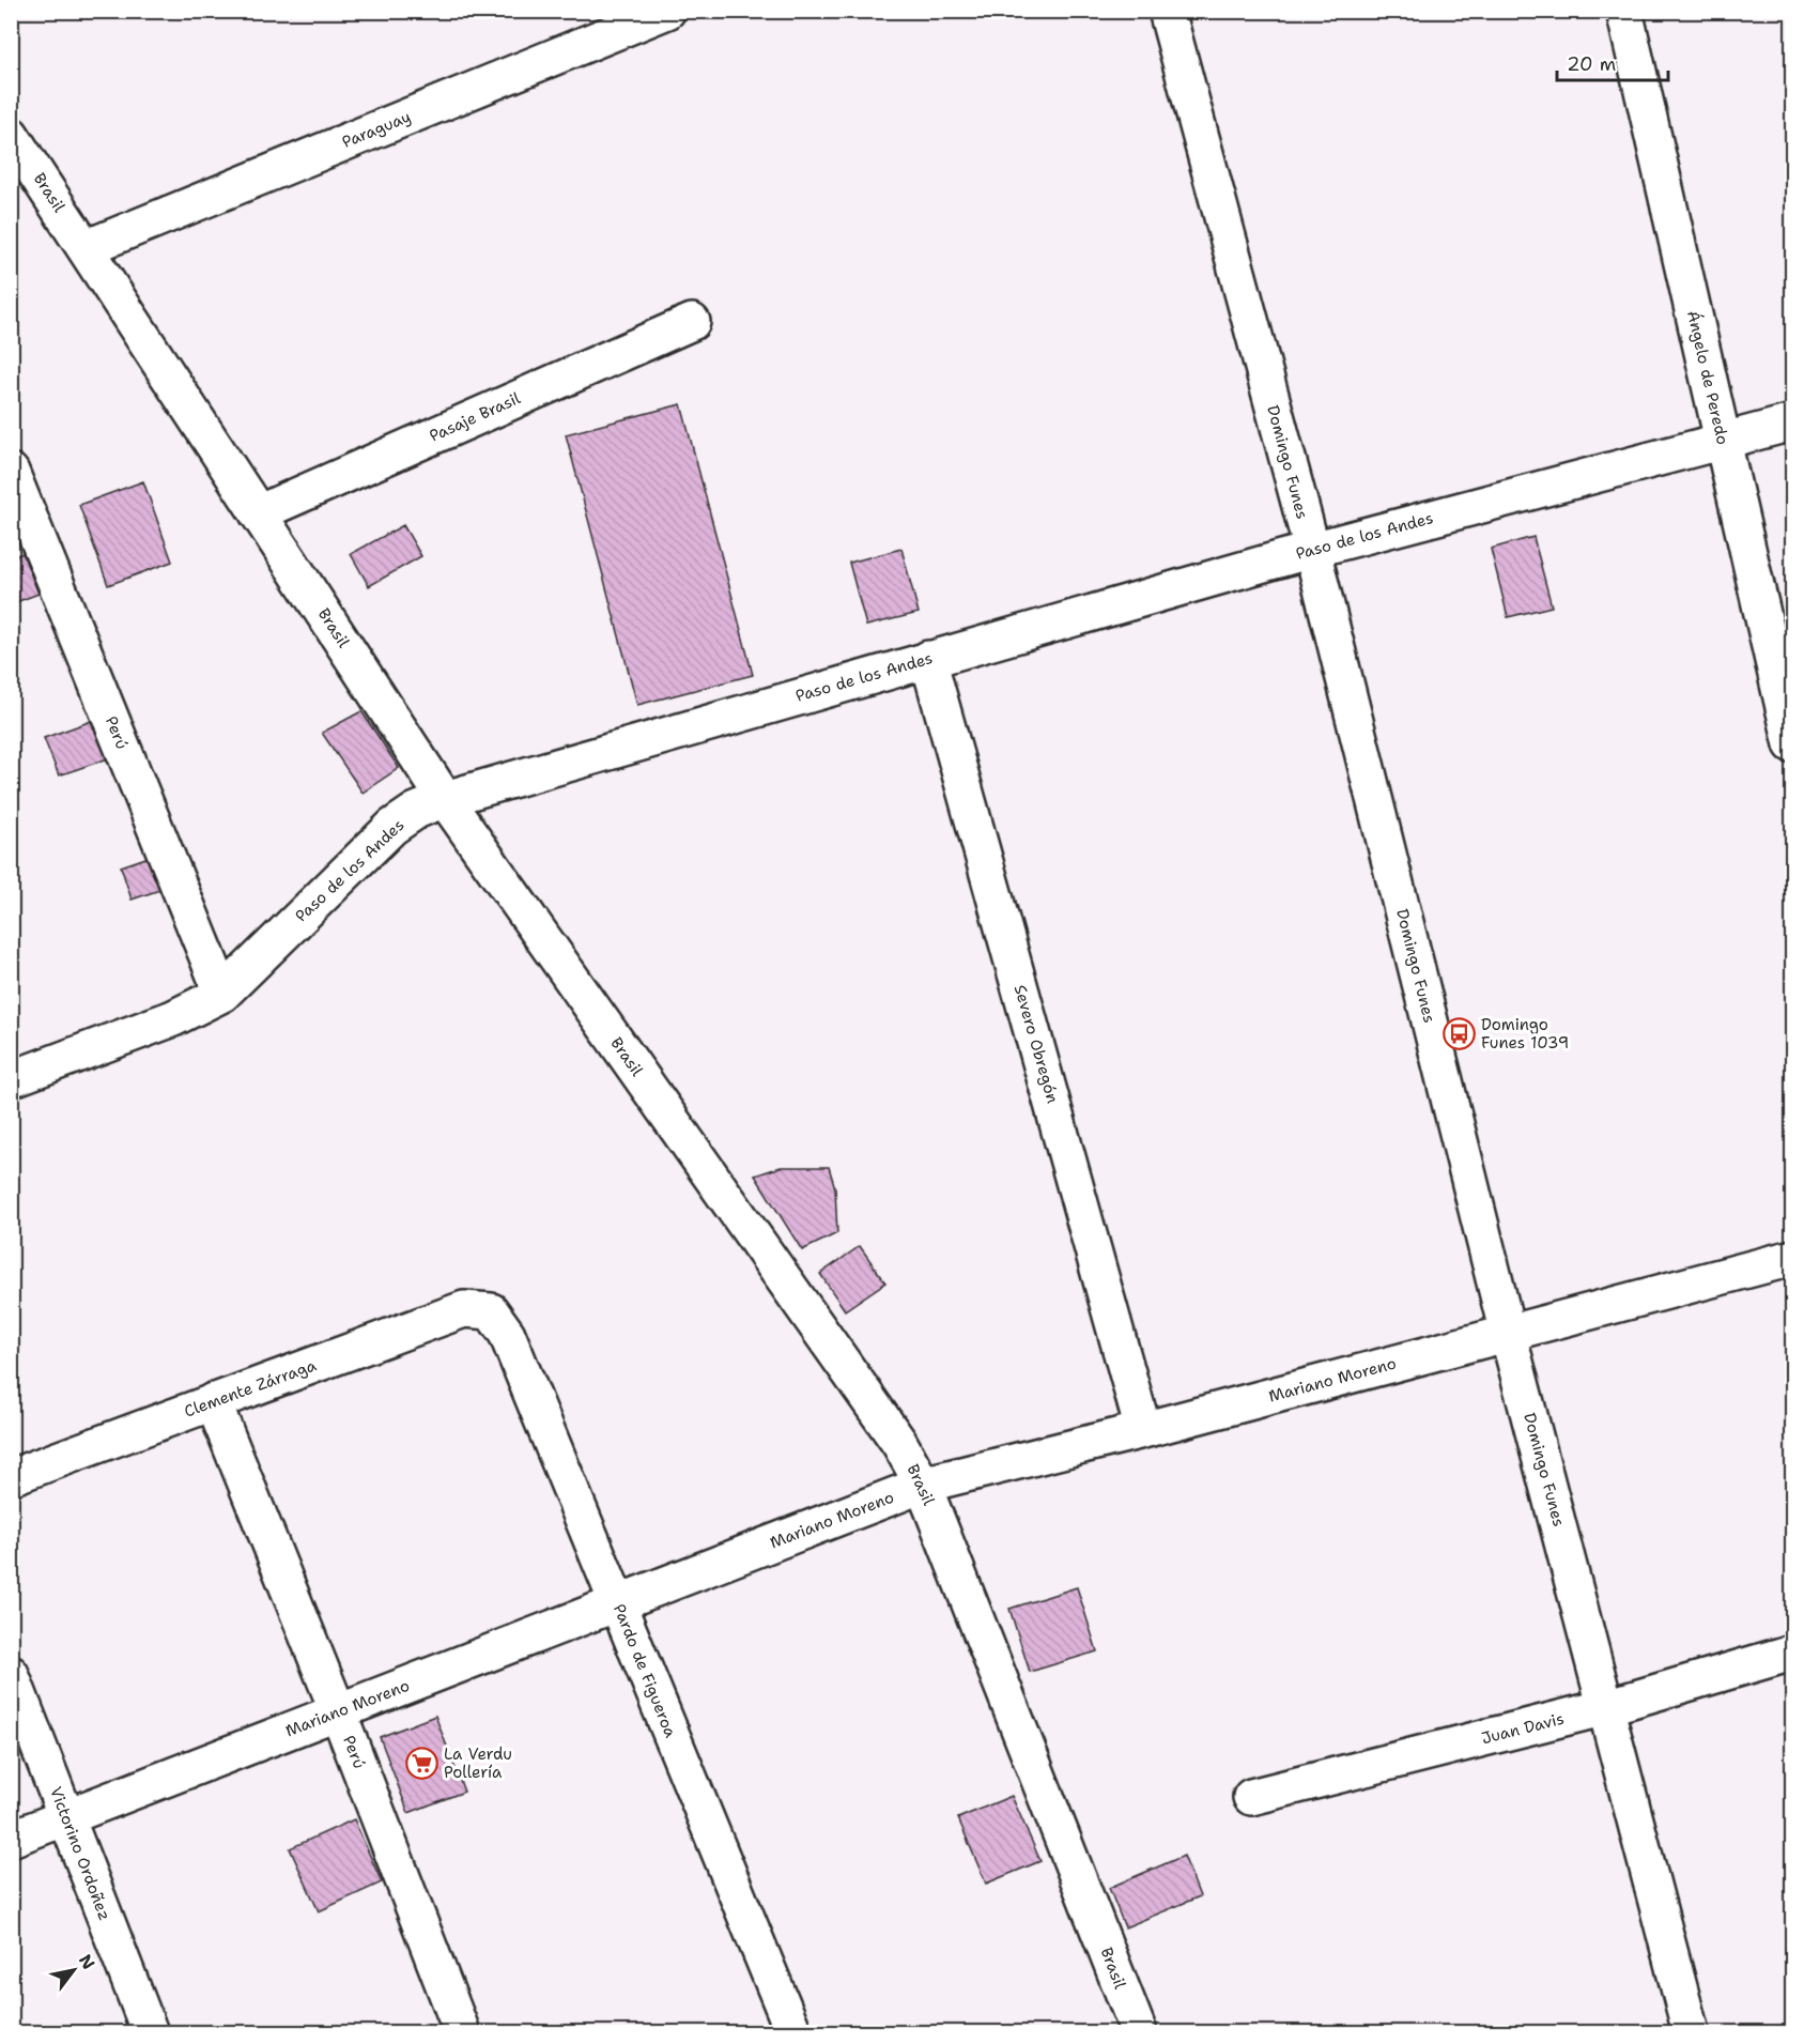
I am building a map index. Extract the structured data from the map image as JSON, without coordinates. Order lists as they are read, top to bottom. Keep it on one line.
{"streets":{"street":["Paraguay","Brasil","Ángelo de Peredo","Pasaje Brasil","Domingo Funes","Paso de los Andes","Perú","Severo Obregón","Mariano Moreno","Clemente Zárraga","Pardo de Figueroa","Juan Davis","Victorino Ordoñez"]},"crossings":[["Paraguay","Brasil"],["Brasil","Pasaje Brasil"],["Brasil","Paso de los Andes"],["Brasil","Mariano Moreno"],["Ángelo de Peredo","Paso de los Andes"],["Domingo Funes","Paso de los Andes"],["Domingo Funes","Mariano Moreno"],["Domingo Funes","Juan Davis"],["Paso de los Andes","Perú"],["Paso de los Andes","Severo Obregón"],["Perú","Mariano Moreno"],["Perú","Clemente Zárraga"],["Severo Obregón","Mariano Moreno"],["Mariano Moreno","Pardo de Figueroa"],["Mariano Moreno","Victorino Ordoñez"],["Clemente Zárraga","Pardo de Figueroa"]],"places":{"bus stop":["Domingo Funes 1039"],"supermarket":["La Verdu Pollería"]},"scale_bar":"20 m","north":"top right"}
